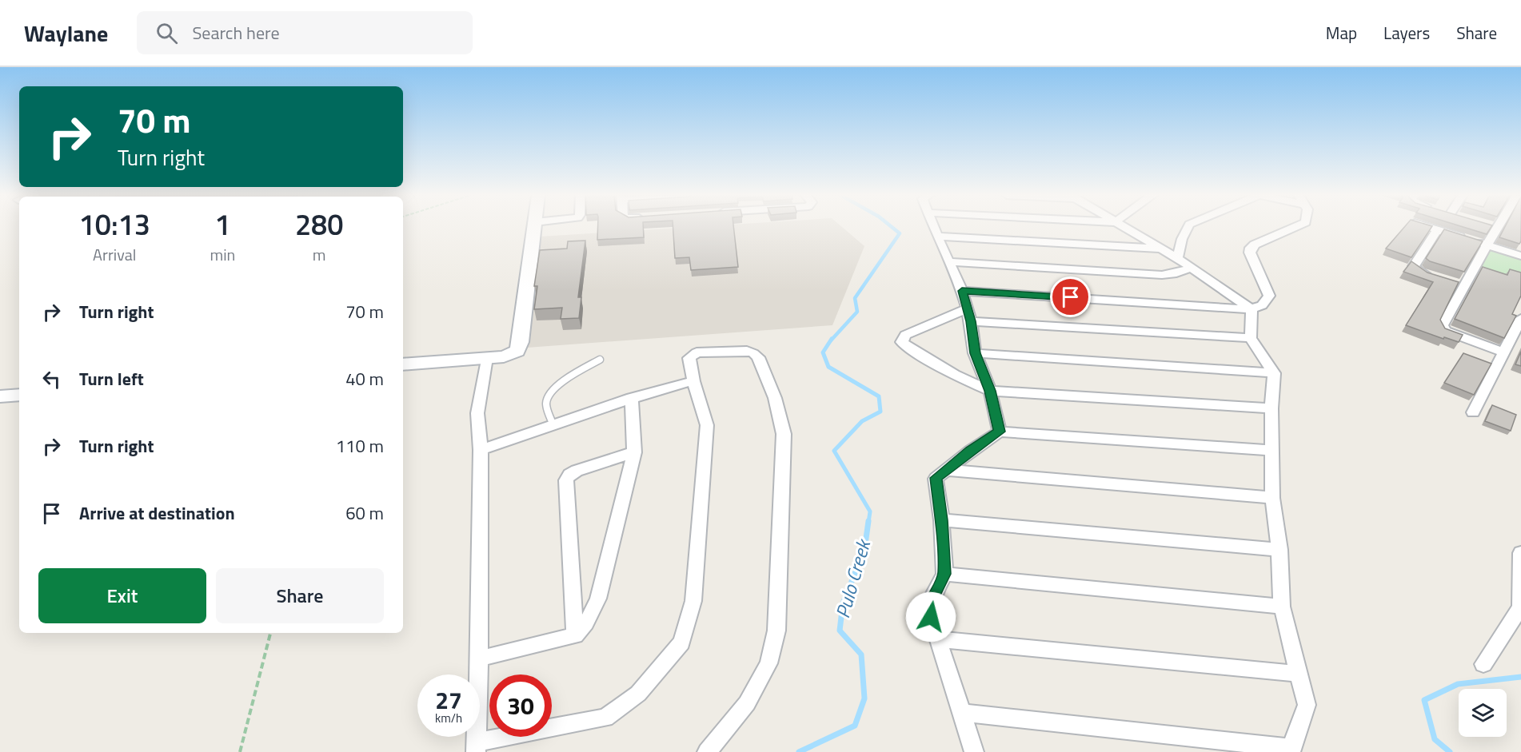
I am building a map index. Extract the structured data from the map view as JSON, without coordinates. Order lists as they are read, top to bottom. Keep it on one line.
{"water":["Pulo Creek"],"page":{"header":"Waylane","search":"Search here","nav":["Map","Layers","Share"],"turn":["70 m","Turn right"],"eta":["10:13","Arrival","1","min","280","m"],"list":[{"name":"Turn right","value":"70 m"},{"name":"Turn left","value":"40 m"},{"name":"Turn right","value":"110 m"},{"name":"Arrive at destination","value":"60 m"}],"buttons":["Exit","Share"],"speed":"27 km/h","limit":"30"}}
